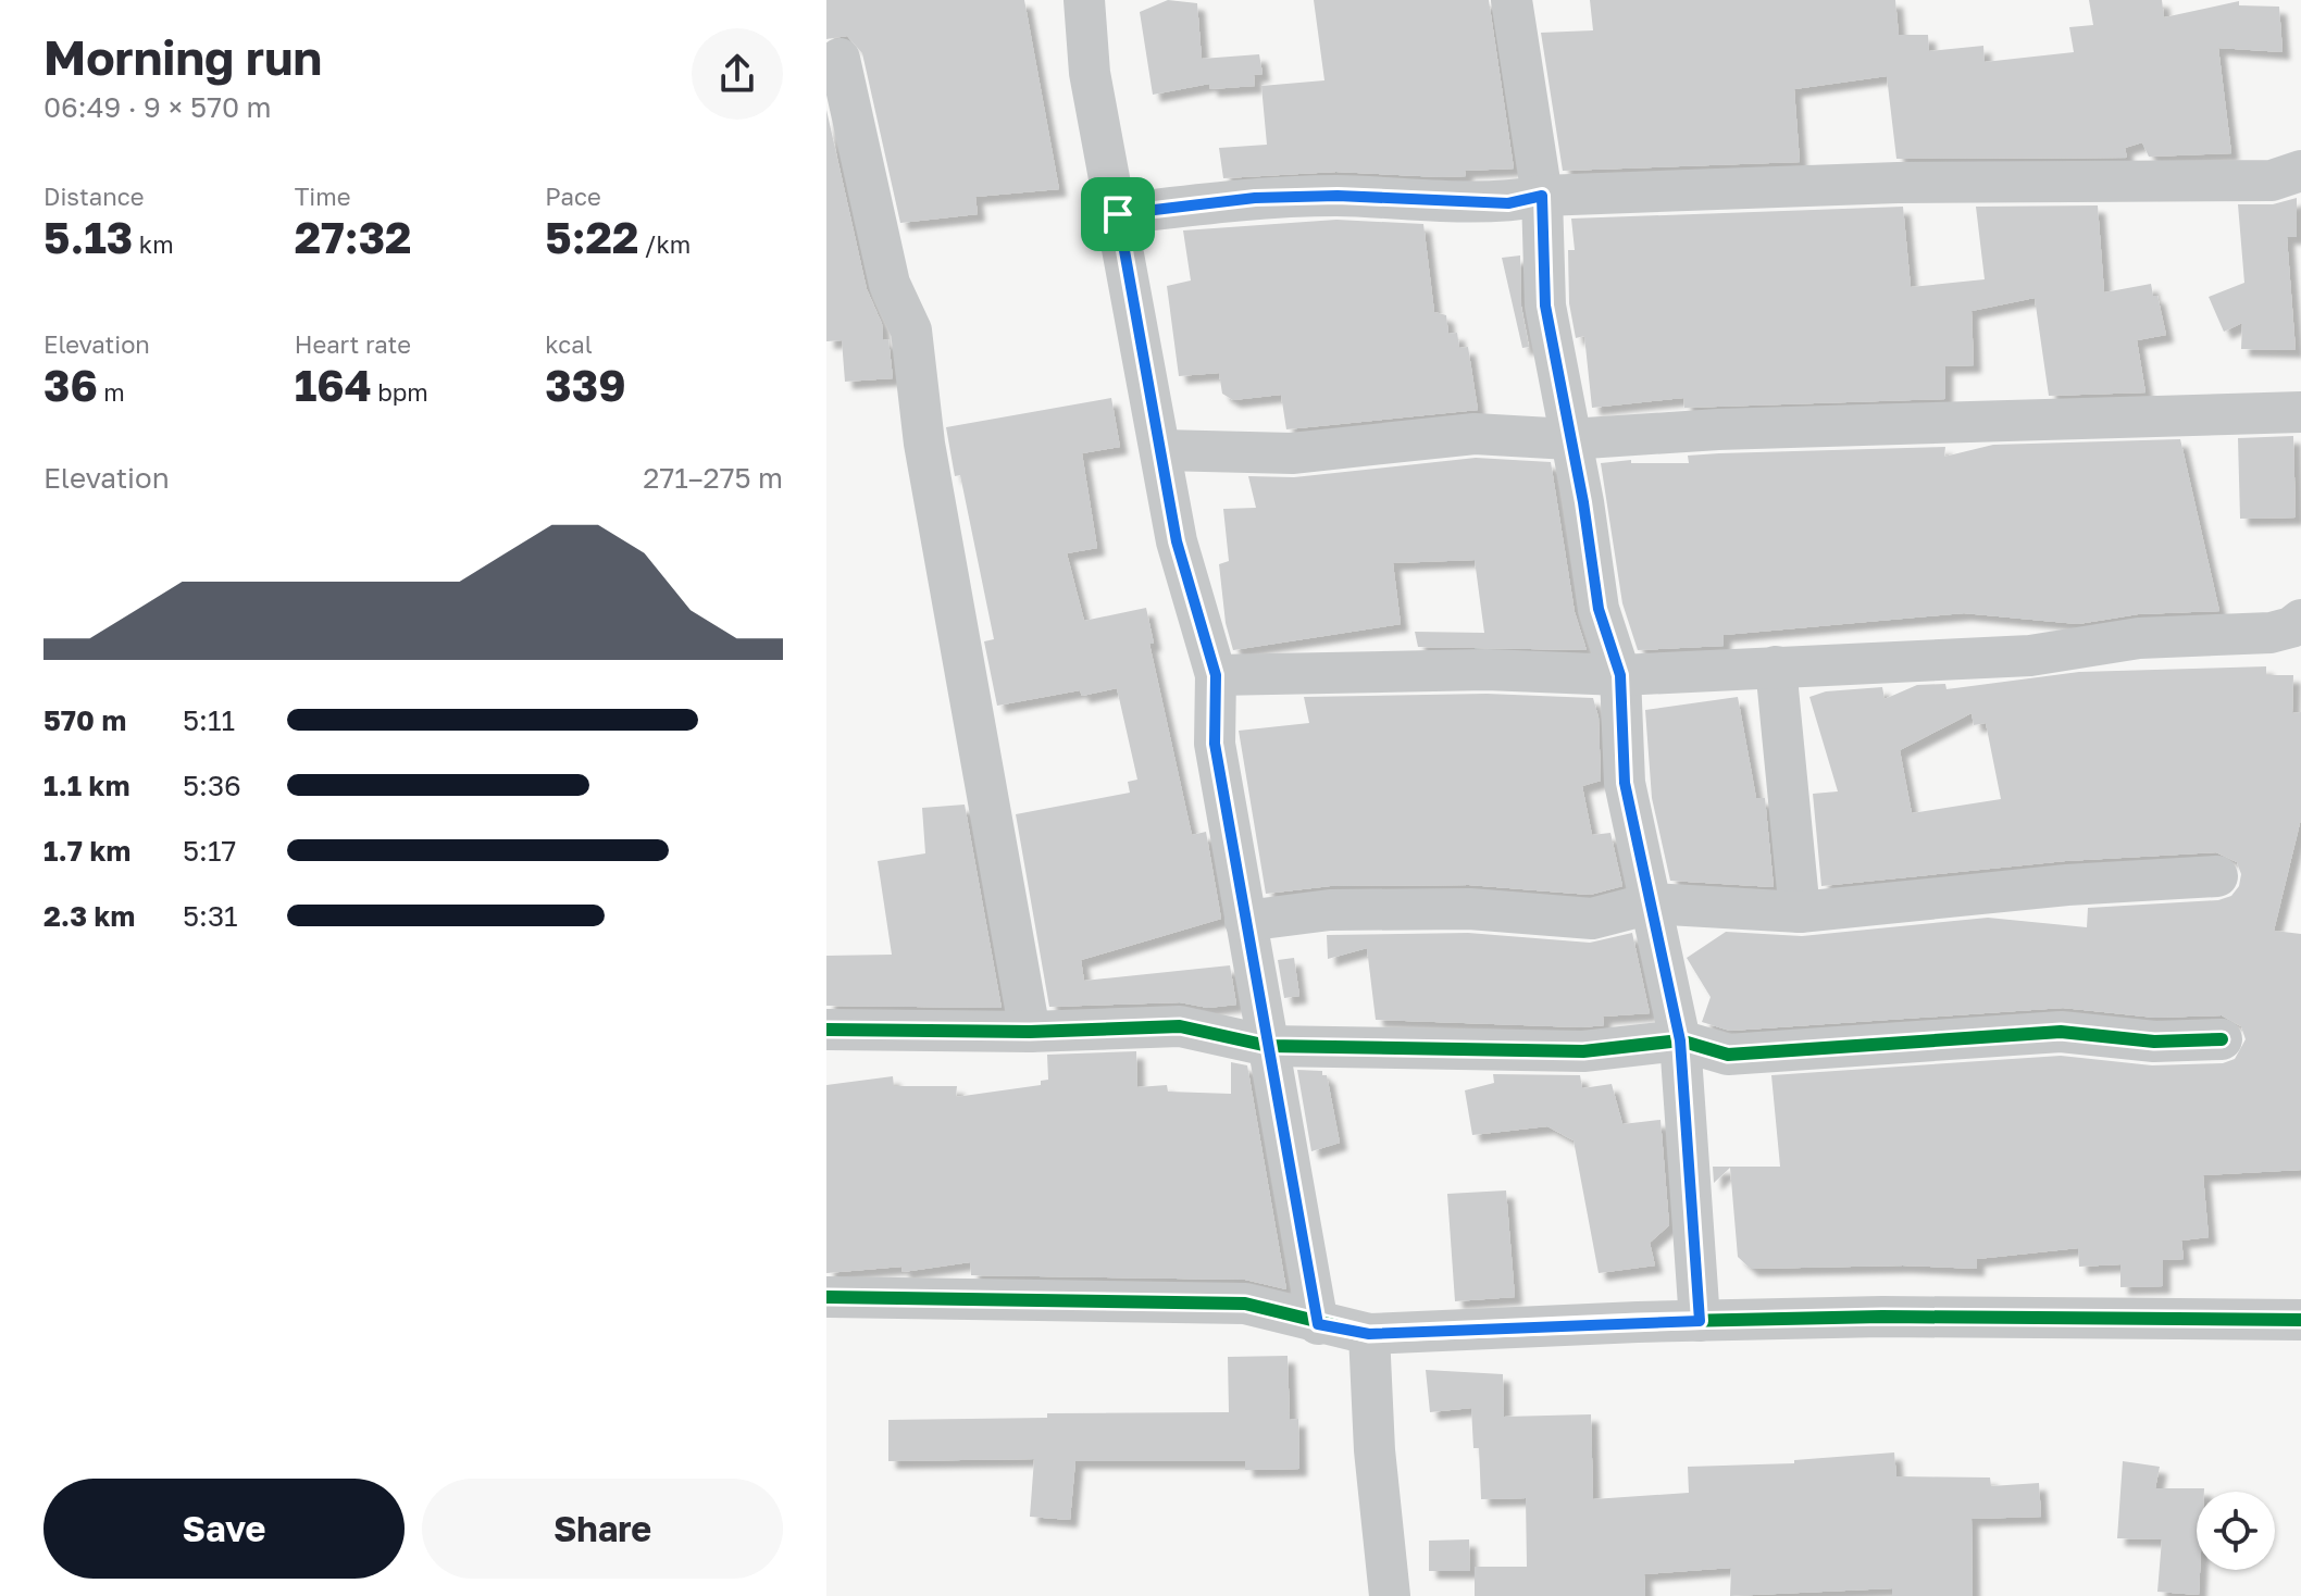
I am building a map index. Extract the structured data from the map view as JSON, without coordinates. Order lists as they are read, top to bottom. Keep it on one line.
{"page":{"heading":["Morning run","06:49 · 9 × 570 m"],"stats":[["Distance","5.13 km"],["Time","27:32"],["Pace","5:22 /km"],["Elevation","36 m"],["Heart rate","164 bpm"],["kcal","339"]],"chart":["Elevation","271–275 m"],"list":[{"name":"570 m","note":"5:11"},{"name":"1.1 km","note":"5:36"},{"name":"1.7 km","note":"5:17"},{"name":"2.3 km","note":"5:31"}],"buttons":["Save","Share"]}}
